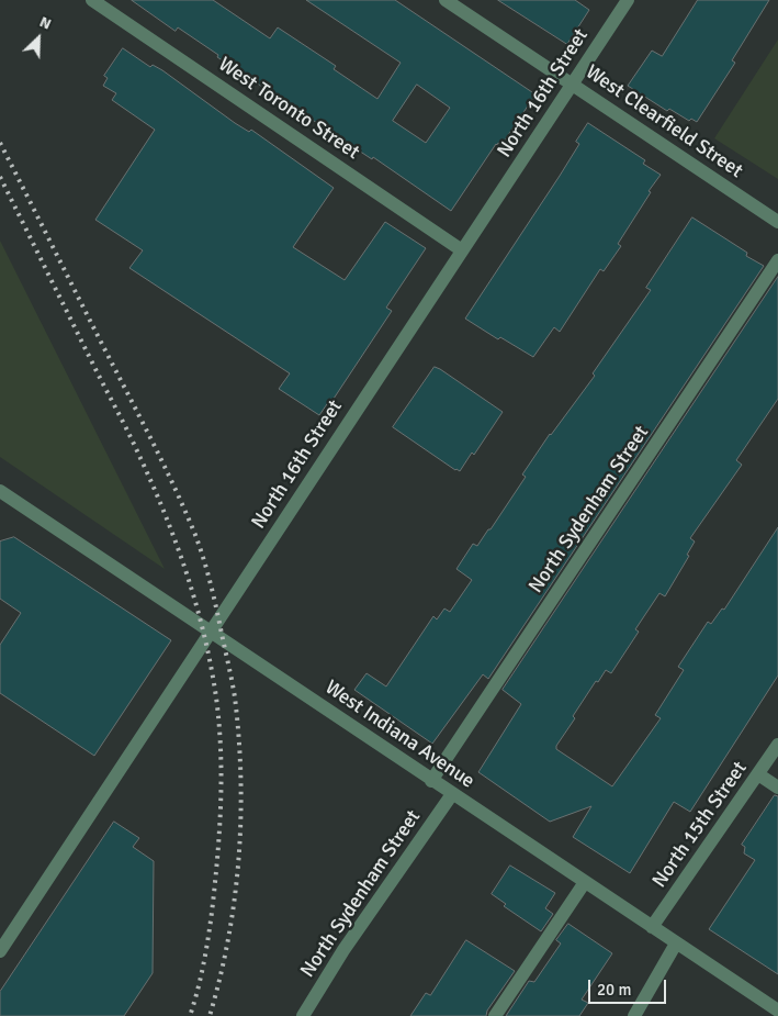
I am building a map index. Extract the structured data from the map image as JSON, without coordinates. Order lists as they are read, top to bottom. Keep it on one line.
{"streets":{"street":["North 16th Street","West Toronto Street","West Clearfield Street","North Sydenham Street","West Indiana Avenue","North 15th Street"]},"crossings":[["North 16th Street","West Toronto Street"],["North 16th Street","West Clearfield Street"],["North 16th Street","West Indiana Avenue"],["North Sydenham Street","West Indiana Avenue"],["West Indiana Avenue","North 15th Street"]],"scale_bar":"20 m","north":"top right"}
